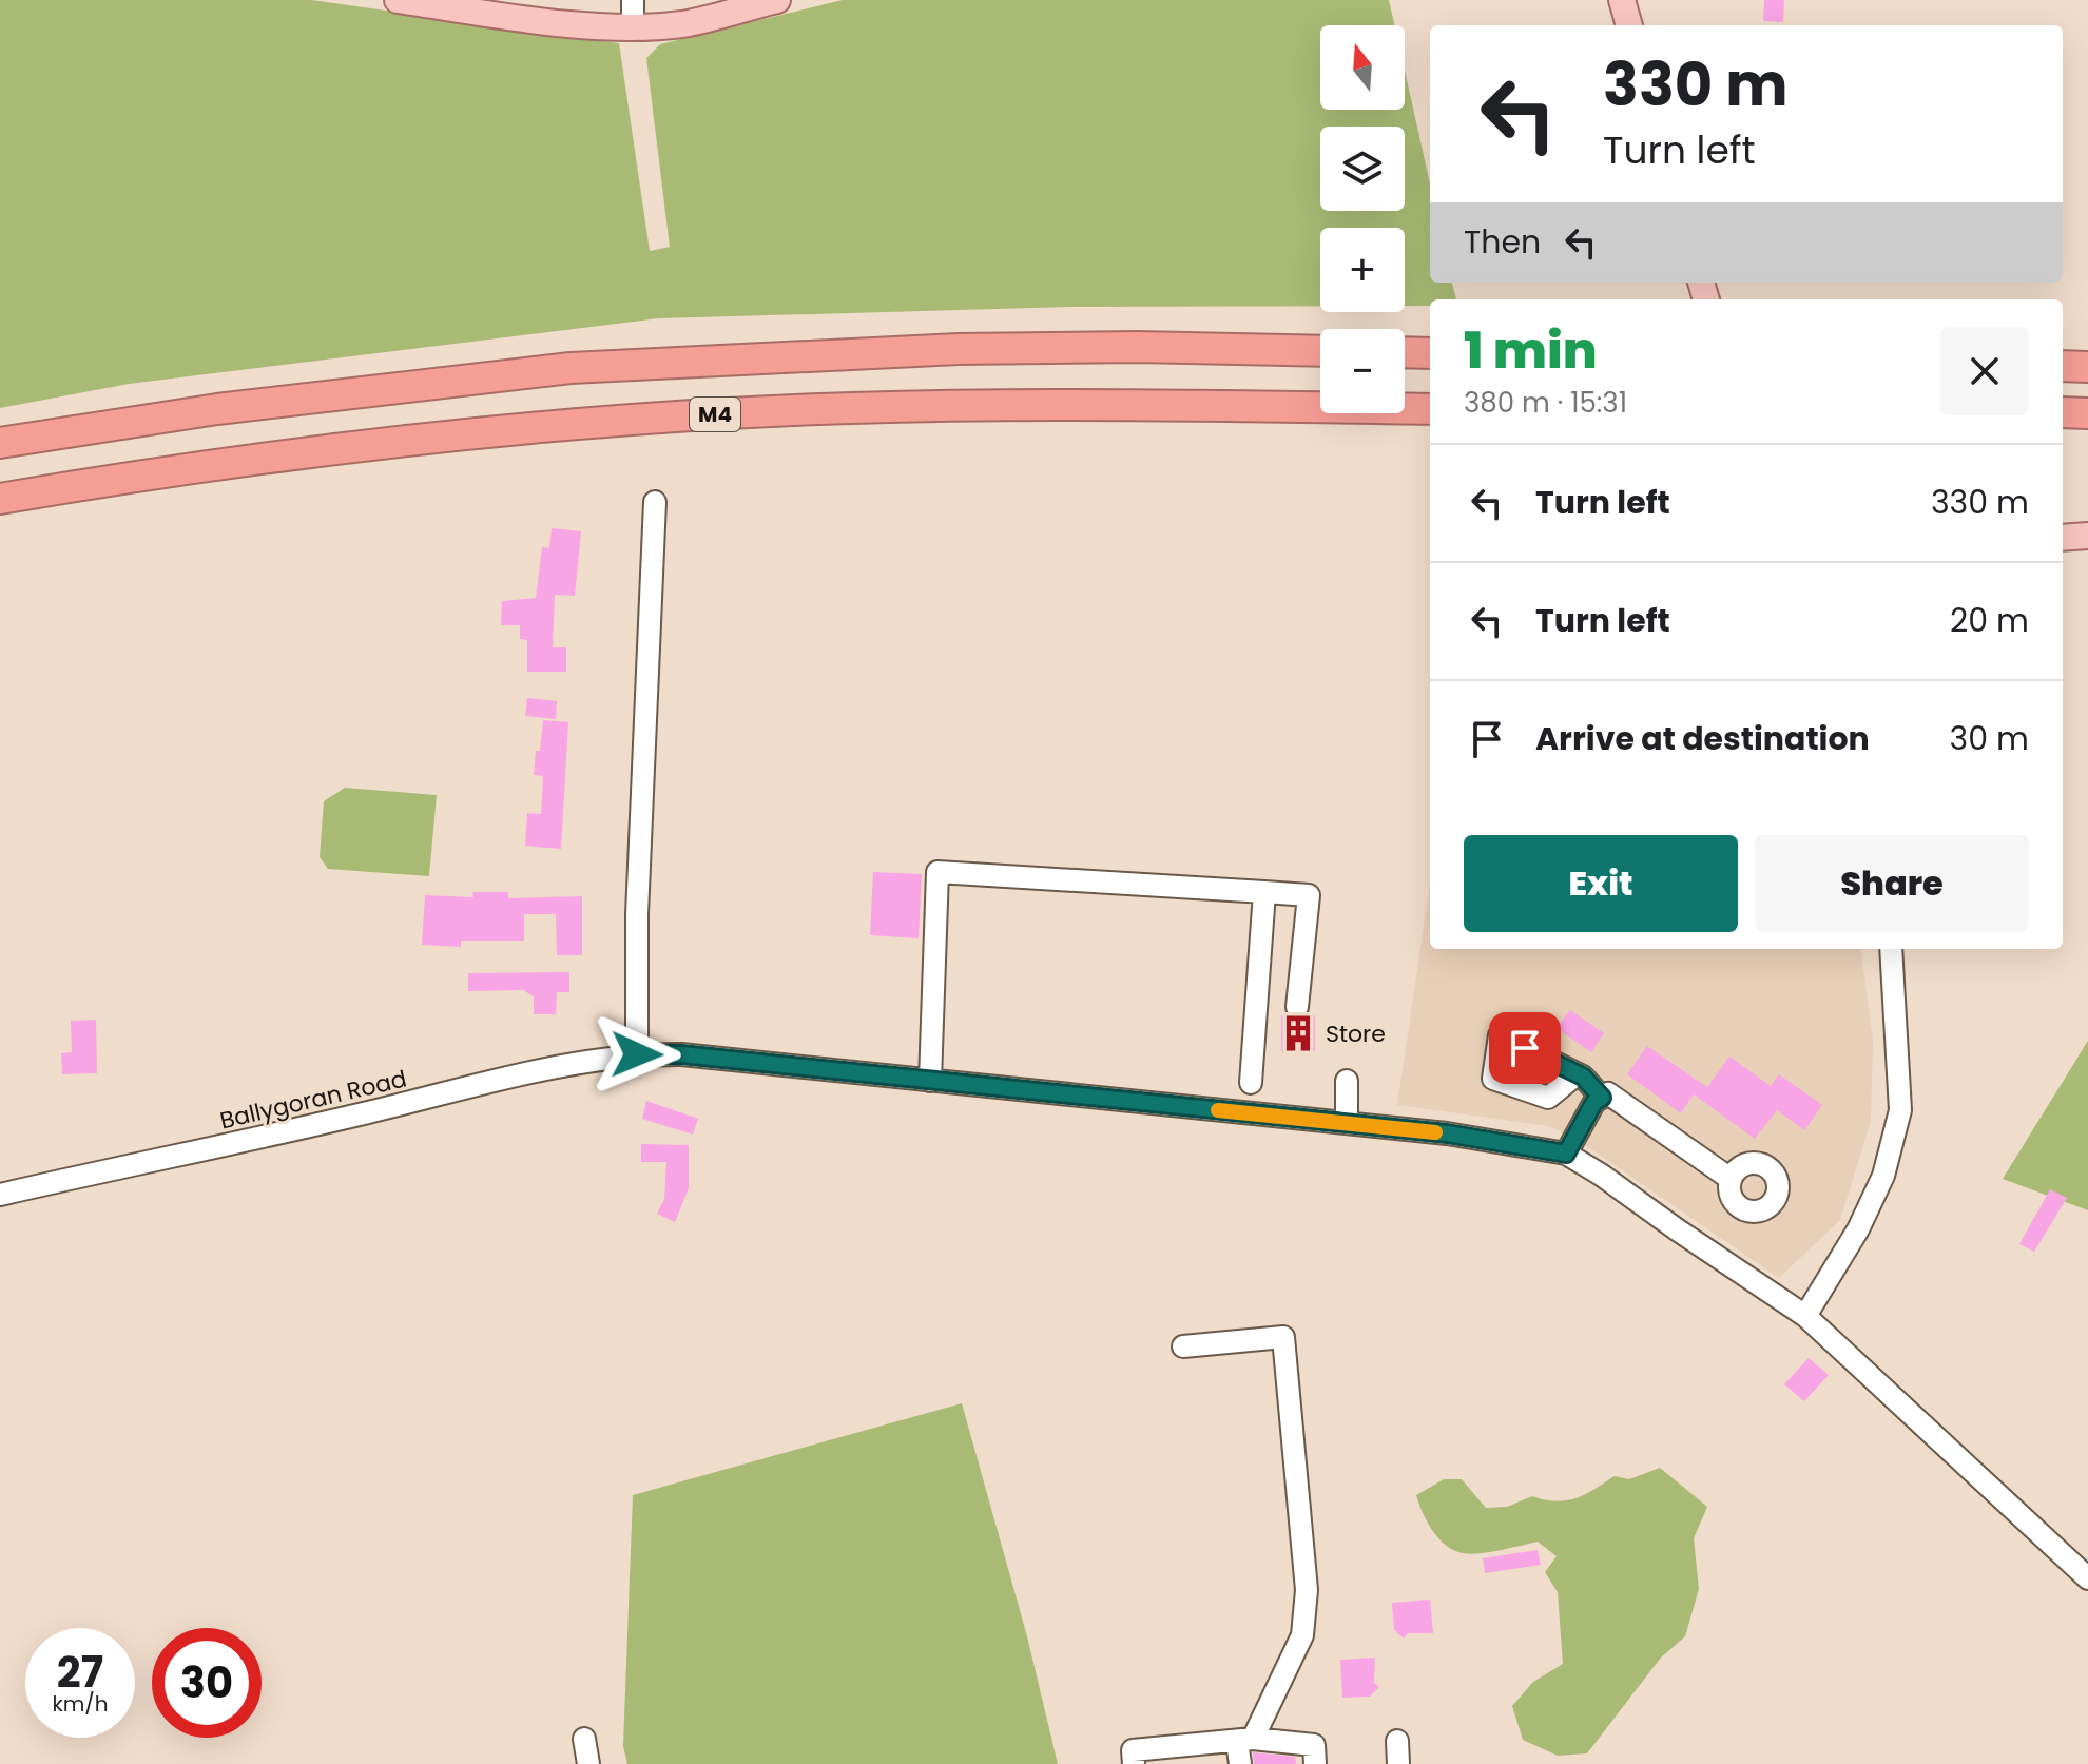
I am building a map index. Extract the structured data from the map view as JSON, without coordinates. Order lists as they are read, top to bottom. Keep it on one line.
{"streets":{"highway":["M4"],"street":["Ballygoran Road"]},"places":{"building":["Store"]},"north":"top","page":{"map_buttons":["+","−"],"turn":["330 m","Turn left"],"then":"Then","heading":["1 min","380 m · 15:31"],"list":[{"name":"Turn left","value":"330 m"},{"name":"Turn left","value":"20 m"},{"name":"Arrive at destination","value":"30 m"}],"buttons":["Exit","Share"],"speed":"27 km/h","limit":"30"}}
